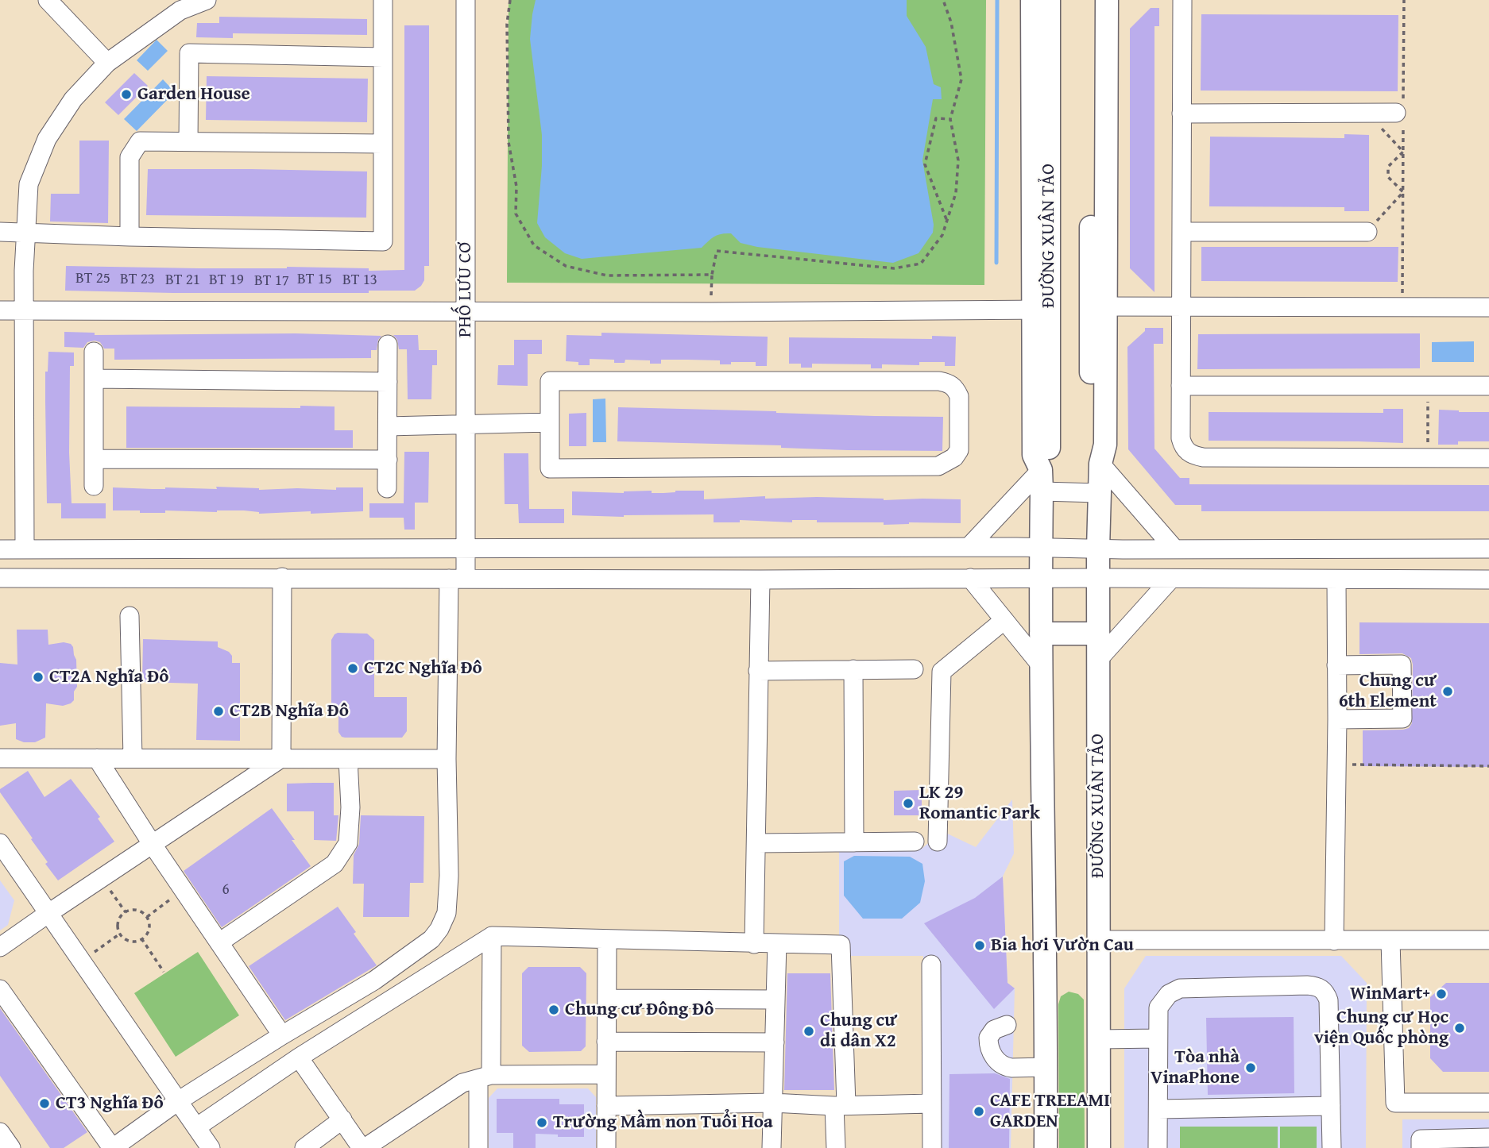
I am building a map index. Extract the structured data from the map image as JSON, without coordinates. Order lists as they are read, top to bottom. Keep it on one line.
{"streets":{"main road":["ĐƯỜNG XUÂN TẢO"],"street":["PHỐ LƯU CƠ"]},"places":["Garden House","CT2C Nghĩa Đô","CT2A Nghĩa Đô","Chung cư 6th Element","CT2B Nghĩa Đô","LK 29 Romantic Park","Bia hơi Vườn Cau","WinMart+","Chung cư Đông Đô","Chung cư Học viện Quốc phòng","Chung cư di dân X2","Tòa nhà VinaPhone","CT3 Nghĩa Đô","CAFE TREEAMI GARDEN","Trường Mầm non Tuổi Hoa"],"house_numbers":["BT 25","BT 23","BT 15","BT 21","BT 19","BT 13","BT 17","6"]}
